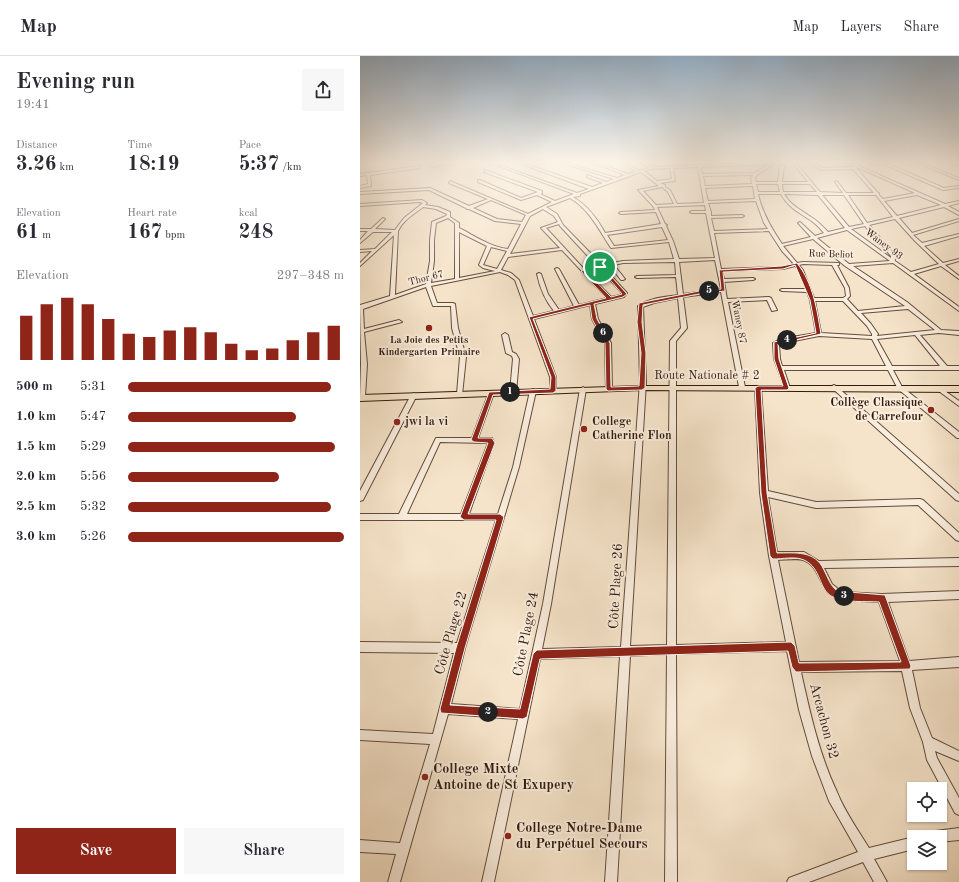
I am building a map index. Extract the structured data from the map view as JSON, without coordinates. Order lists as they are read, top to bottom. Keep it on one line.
{"streets":{"main road":["Route Nationale # 2"],"street":["Waney 93","Rue Beliot","Thor 67","Waney 87","Côte Plage 26","Côte Plage 22","Côte Plage 24","Arcachon 32"]},"crossings":[["Waney 93","Rue Beliot"],["Rue Beliot","Waney 87"],["Waney 87","Route Nationale # 2"],["Route Nationale # 2","Côte Plage 26"],["Route Nationale # 2","Côte Plage 22"],["Route Nationale # 2","Côte Plage 24"],["Route Nationale # 2","Arcachon 32"]],"places":["La Joie des Petits Kindergarten Primaire","Collège Classique de Carrefour","jwi la vi","College Catherine Flon","College Mixte Antoine de St Exupery","College Notre-Dame du Perpétuel Secours"],"page":{"header":"Map","nav":["Map","Layers","Share"],"heading":["Evening run","19:41"],"stats":[["Distance","3.26 km"],["Time","18:19"],["Pace","5:37 /km"],["Elevation","61 m"],["Heart rate","167 bpm"],["kcal","248"]],"chart":["Elevation","297–348 m"],"pins":["5","6","4","1","3","2"],"list":[{"name":"500 m","note":"5:31"},{"name":"1.0 km","note":"5:47"},{"name":"1.5 km","note":"5:29"},{"name":"2.0 km","note":"5:56"},{"name":"2.5 km","note":"5:32"},{"name":"3.0 km","note":"5:26"}],"buttons":["Save","Share"]}}
